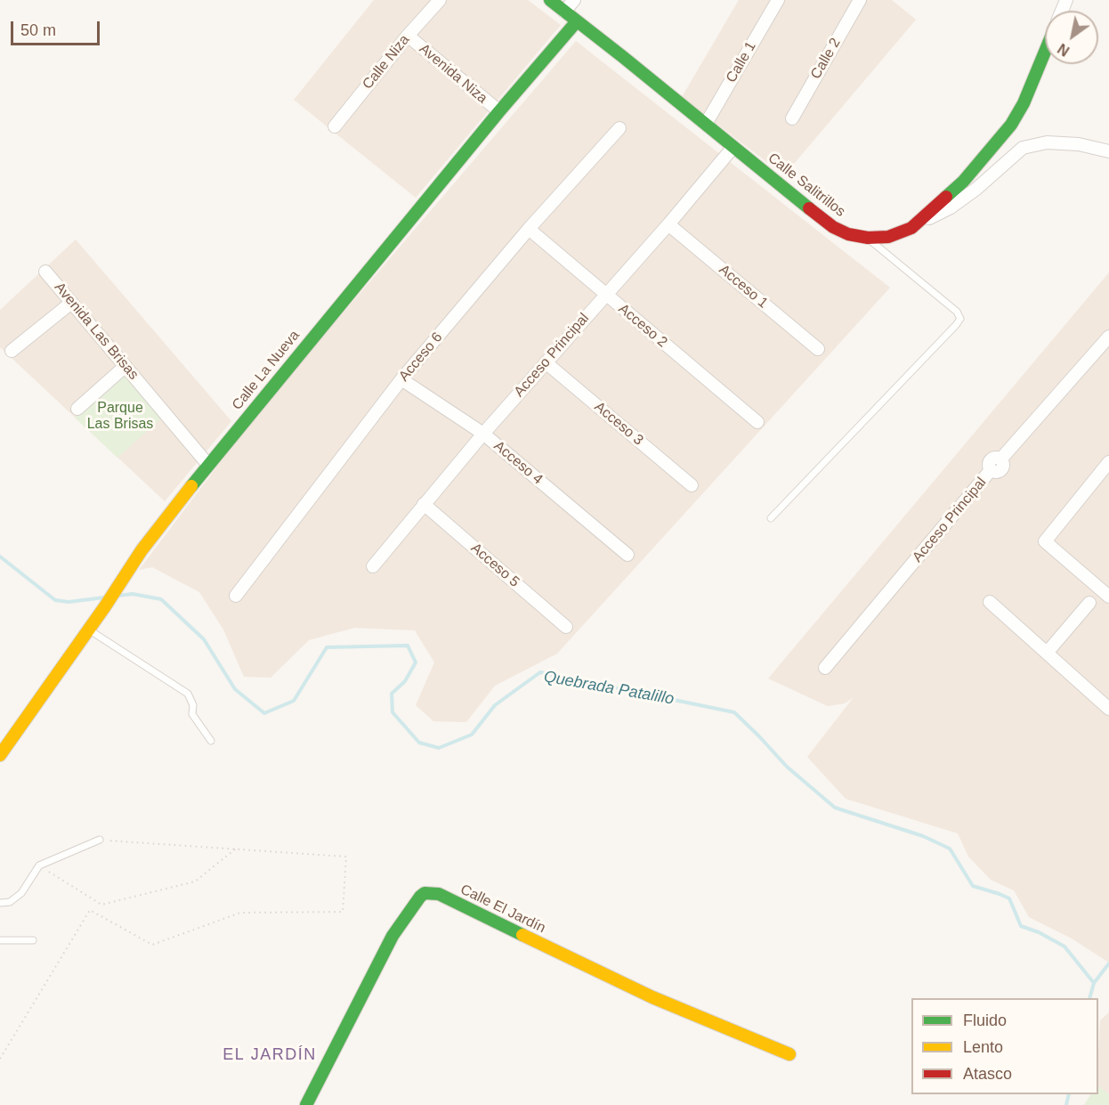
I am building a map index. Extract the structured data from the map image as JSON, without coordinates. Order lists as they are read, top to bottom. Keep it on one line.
{"streets":{"street":["Calle 2","Calle Niza","Calle 1","Avenida Niza","Calle Salitrillos","Acceso 1","Acceso 2","Avenida Las Brisas","Acceso Principal","Acceso 6","Calle La Nueva","Acceso 3","Acceso 4","Acceso 5","Calle El Jardín"]},"crossings":[["Calle Niza","Avenida Niza"],["Calle 1","Calle Salitrillos"],["Avenida Niza","Calle La Nueva"],["Calle Salitrillos","Acceso Principal"],["Calle Salitrillos","Calle La Nueva"],["Acceso 1","Acceso Principal"],["Acceso 2","Acceso Principal"],["Acceso 2","Acceso 6"],["Avenida Las Brisas","Calle La Nueva"],["Acceso Principal","Acceso 3"],["Acceso Principal","Acceso 4"],["Acceso Principal","Acceso 5"],["Acceso 6","Acceso 4"]],"districts":["EL JARDÍN"],"water":["Quebrada Patalillo"],"parks":["Parque Las Brisas"],"legend":["Fluido","Lento","Atasco"],"scale_bar":"50 m","north":"bottom left"}
